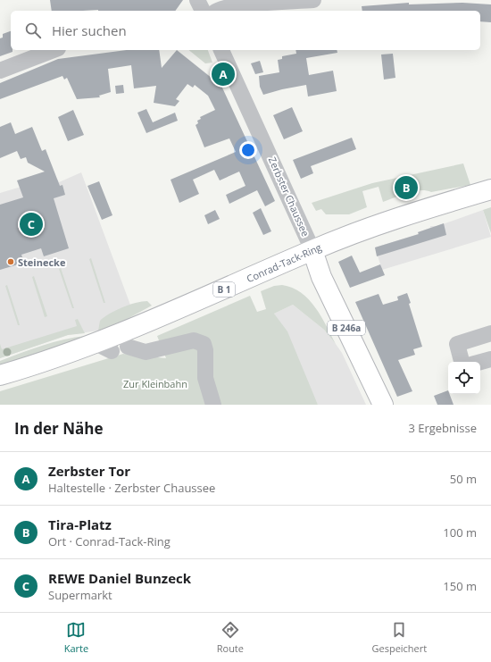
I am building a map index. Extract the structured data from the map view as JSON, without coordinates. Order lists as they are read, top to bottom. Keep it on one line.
{"streets":{"main road":["Zerbster Chaussee","Conrad-Tack-Ring","B 1","B 246a"]},"crossings":[["Zerbster Chaussee","Conrad-Tack-Ring"]],"parks":["Zur Kleinbahn"],"places":["Steinecke"],"page":{"search":"Hier suchen","pins":["A","B","C"],"heading":["In der Nähe","3 Ergebnisse"],"list":[{"mark":"A","name":"Zerbster Tor","note":"Haltestelle · Zerbster Chaussee","value":"50 m"},{"mark":"B","name":"Tira-Platz","note":"Ort · Conrad-Tack-Ring","value":"100 m"},{"mark":"C","name":"REWE Daniel Bunzeck","note":"Supermarkt","value":"150 m"}],"nav":["Karte","Route","Gespeichert"]}}
